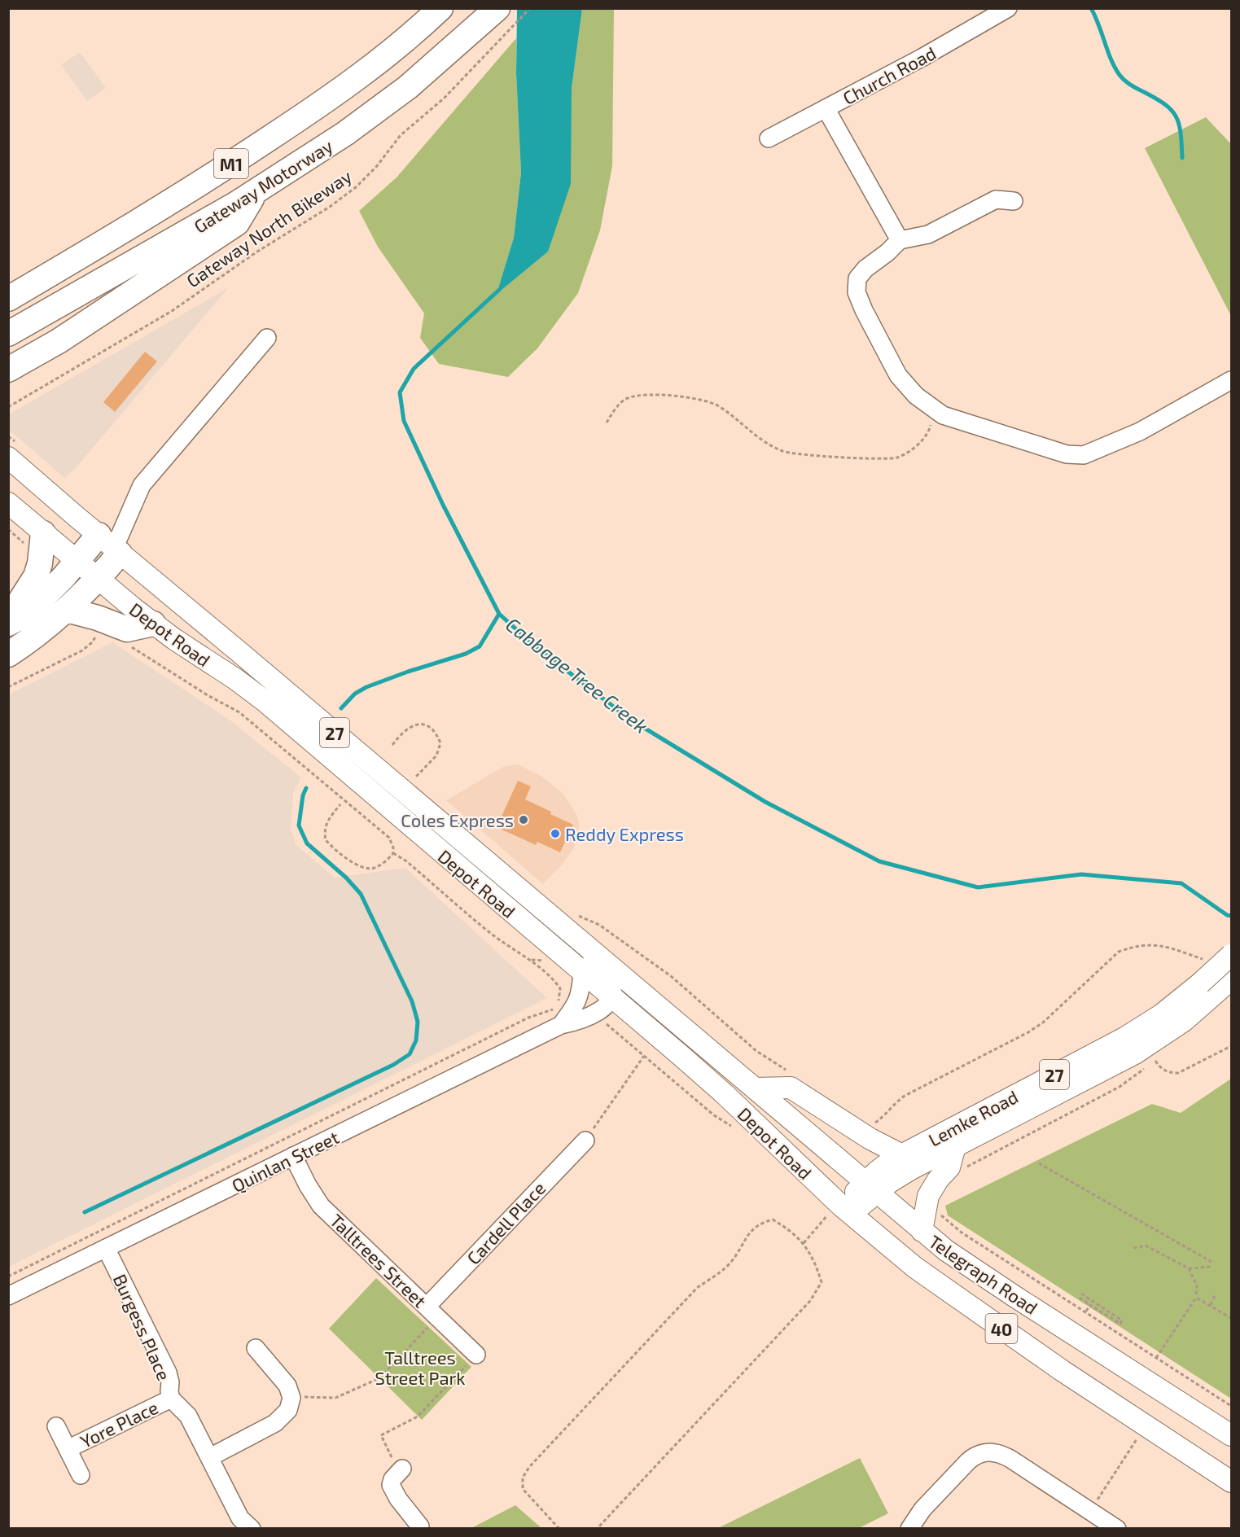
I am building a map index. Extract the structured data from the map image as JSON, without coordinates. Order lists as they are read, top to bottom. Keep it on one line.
{"streets":{"highway":["M1","Gateway Motorway"],"main road":["Depot Road","27","Lemke Road","Telegraph Road","40"],"street":["Church Road","Quinlan Street","Cardell Place","Talltrees Street","Burgess Place","Yore Place"],"path":["Gateway North Bikeway"]},"crossings":[["Depot Road","Lemke Road"],["Depot Road","Quinlan Street"],["Depot Road","Telegraph Road"],["Lemke Road","Telegraph Road"],["Quinlan Street","Talltrees Street"],["Quinlan Street","Burgess Place"],["Cardell Place","Talltrees Street"],["Burgess Place","Yore Place"]],"water":["Cabbage Tree Creek"],"parks":["Talltrees Street Park"],"places":["Coles Express","Reddy Express"]}
